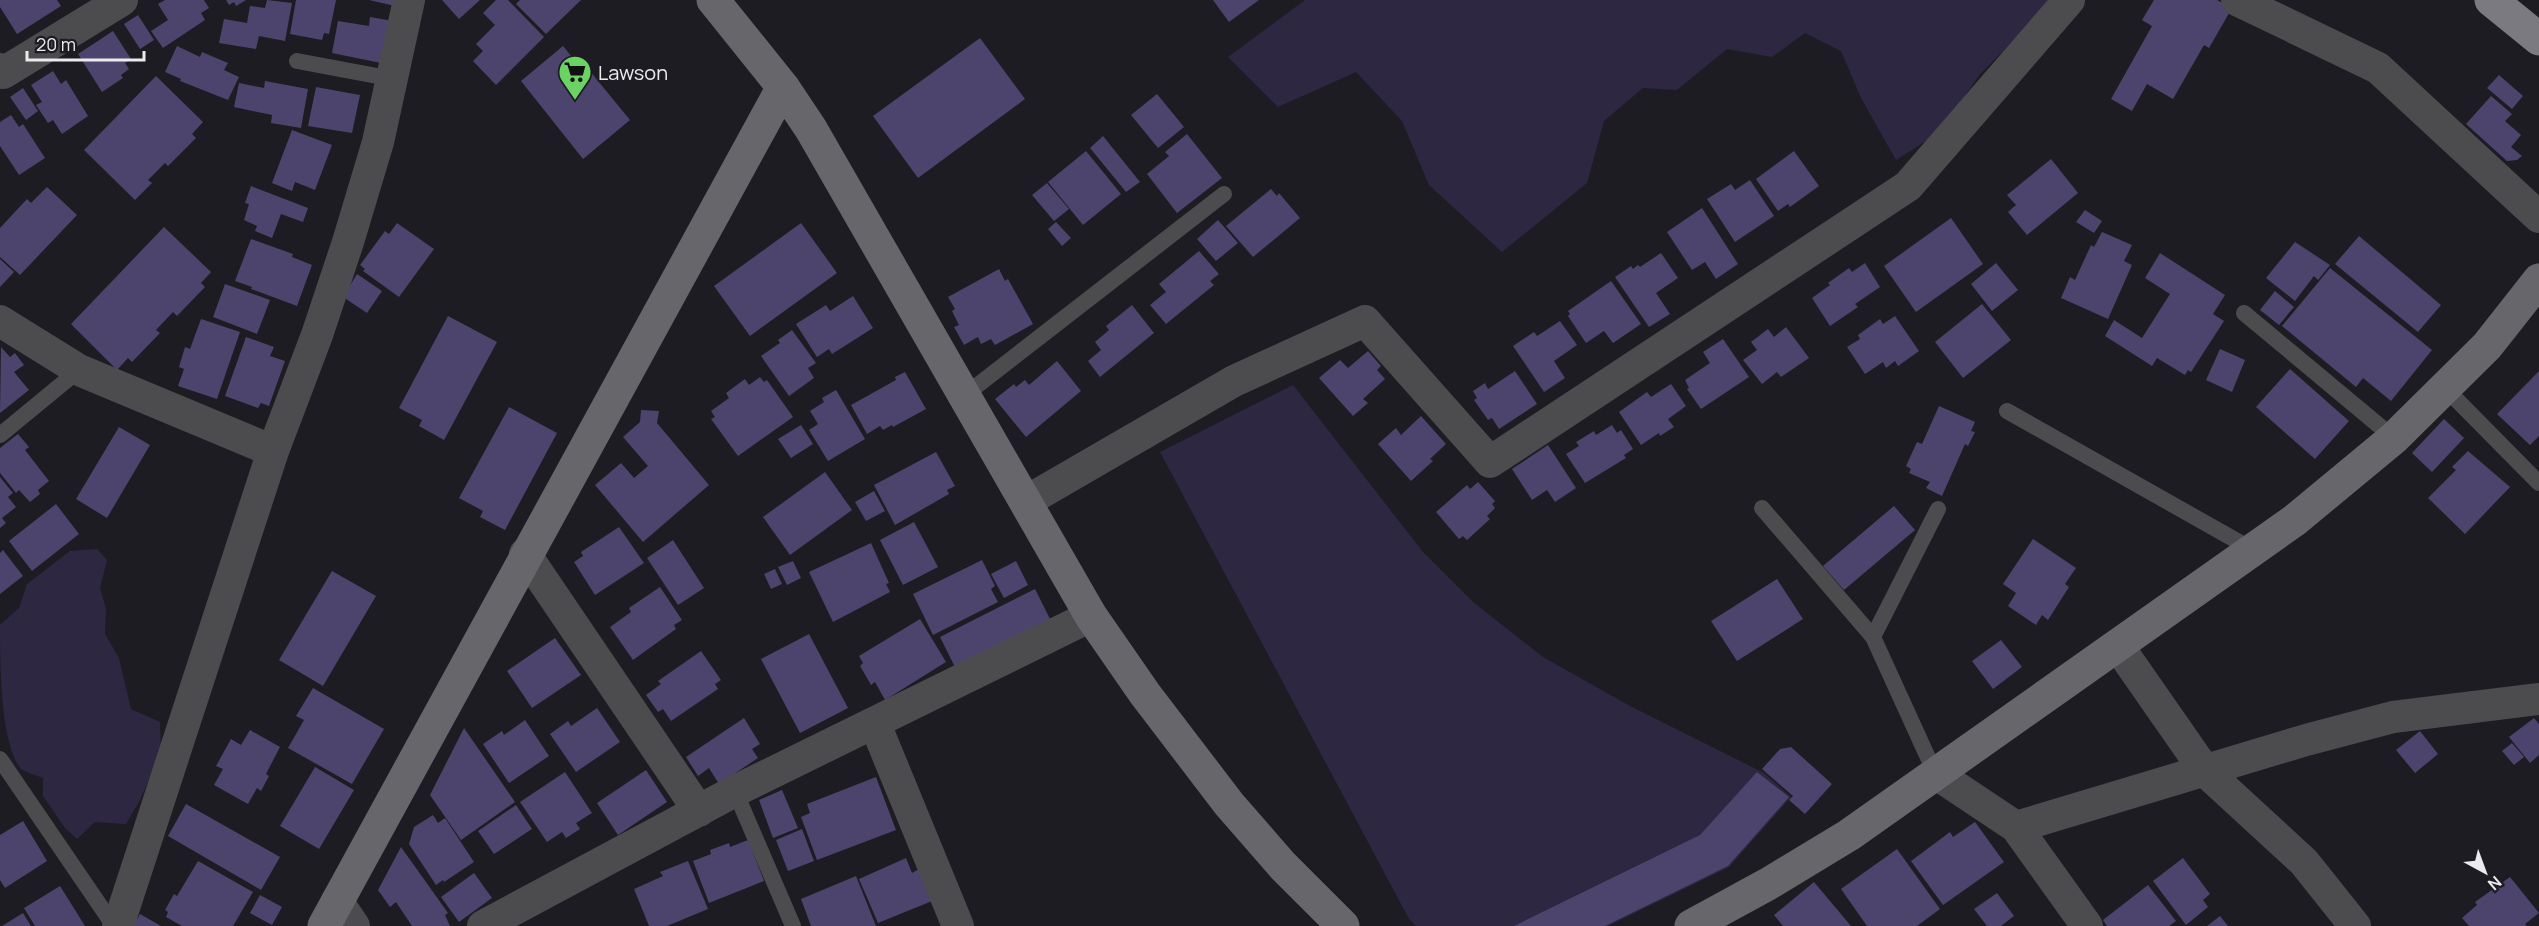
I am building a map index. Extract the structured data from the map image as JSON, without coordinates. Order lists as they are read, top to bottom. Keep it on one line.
{"places":{"supermarket":["Lawson"]},"scale_bar":"20 m","north":"bottom right"}
